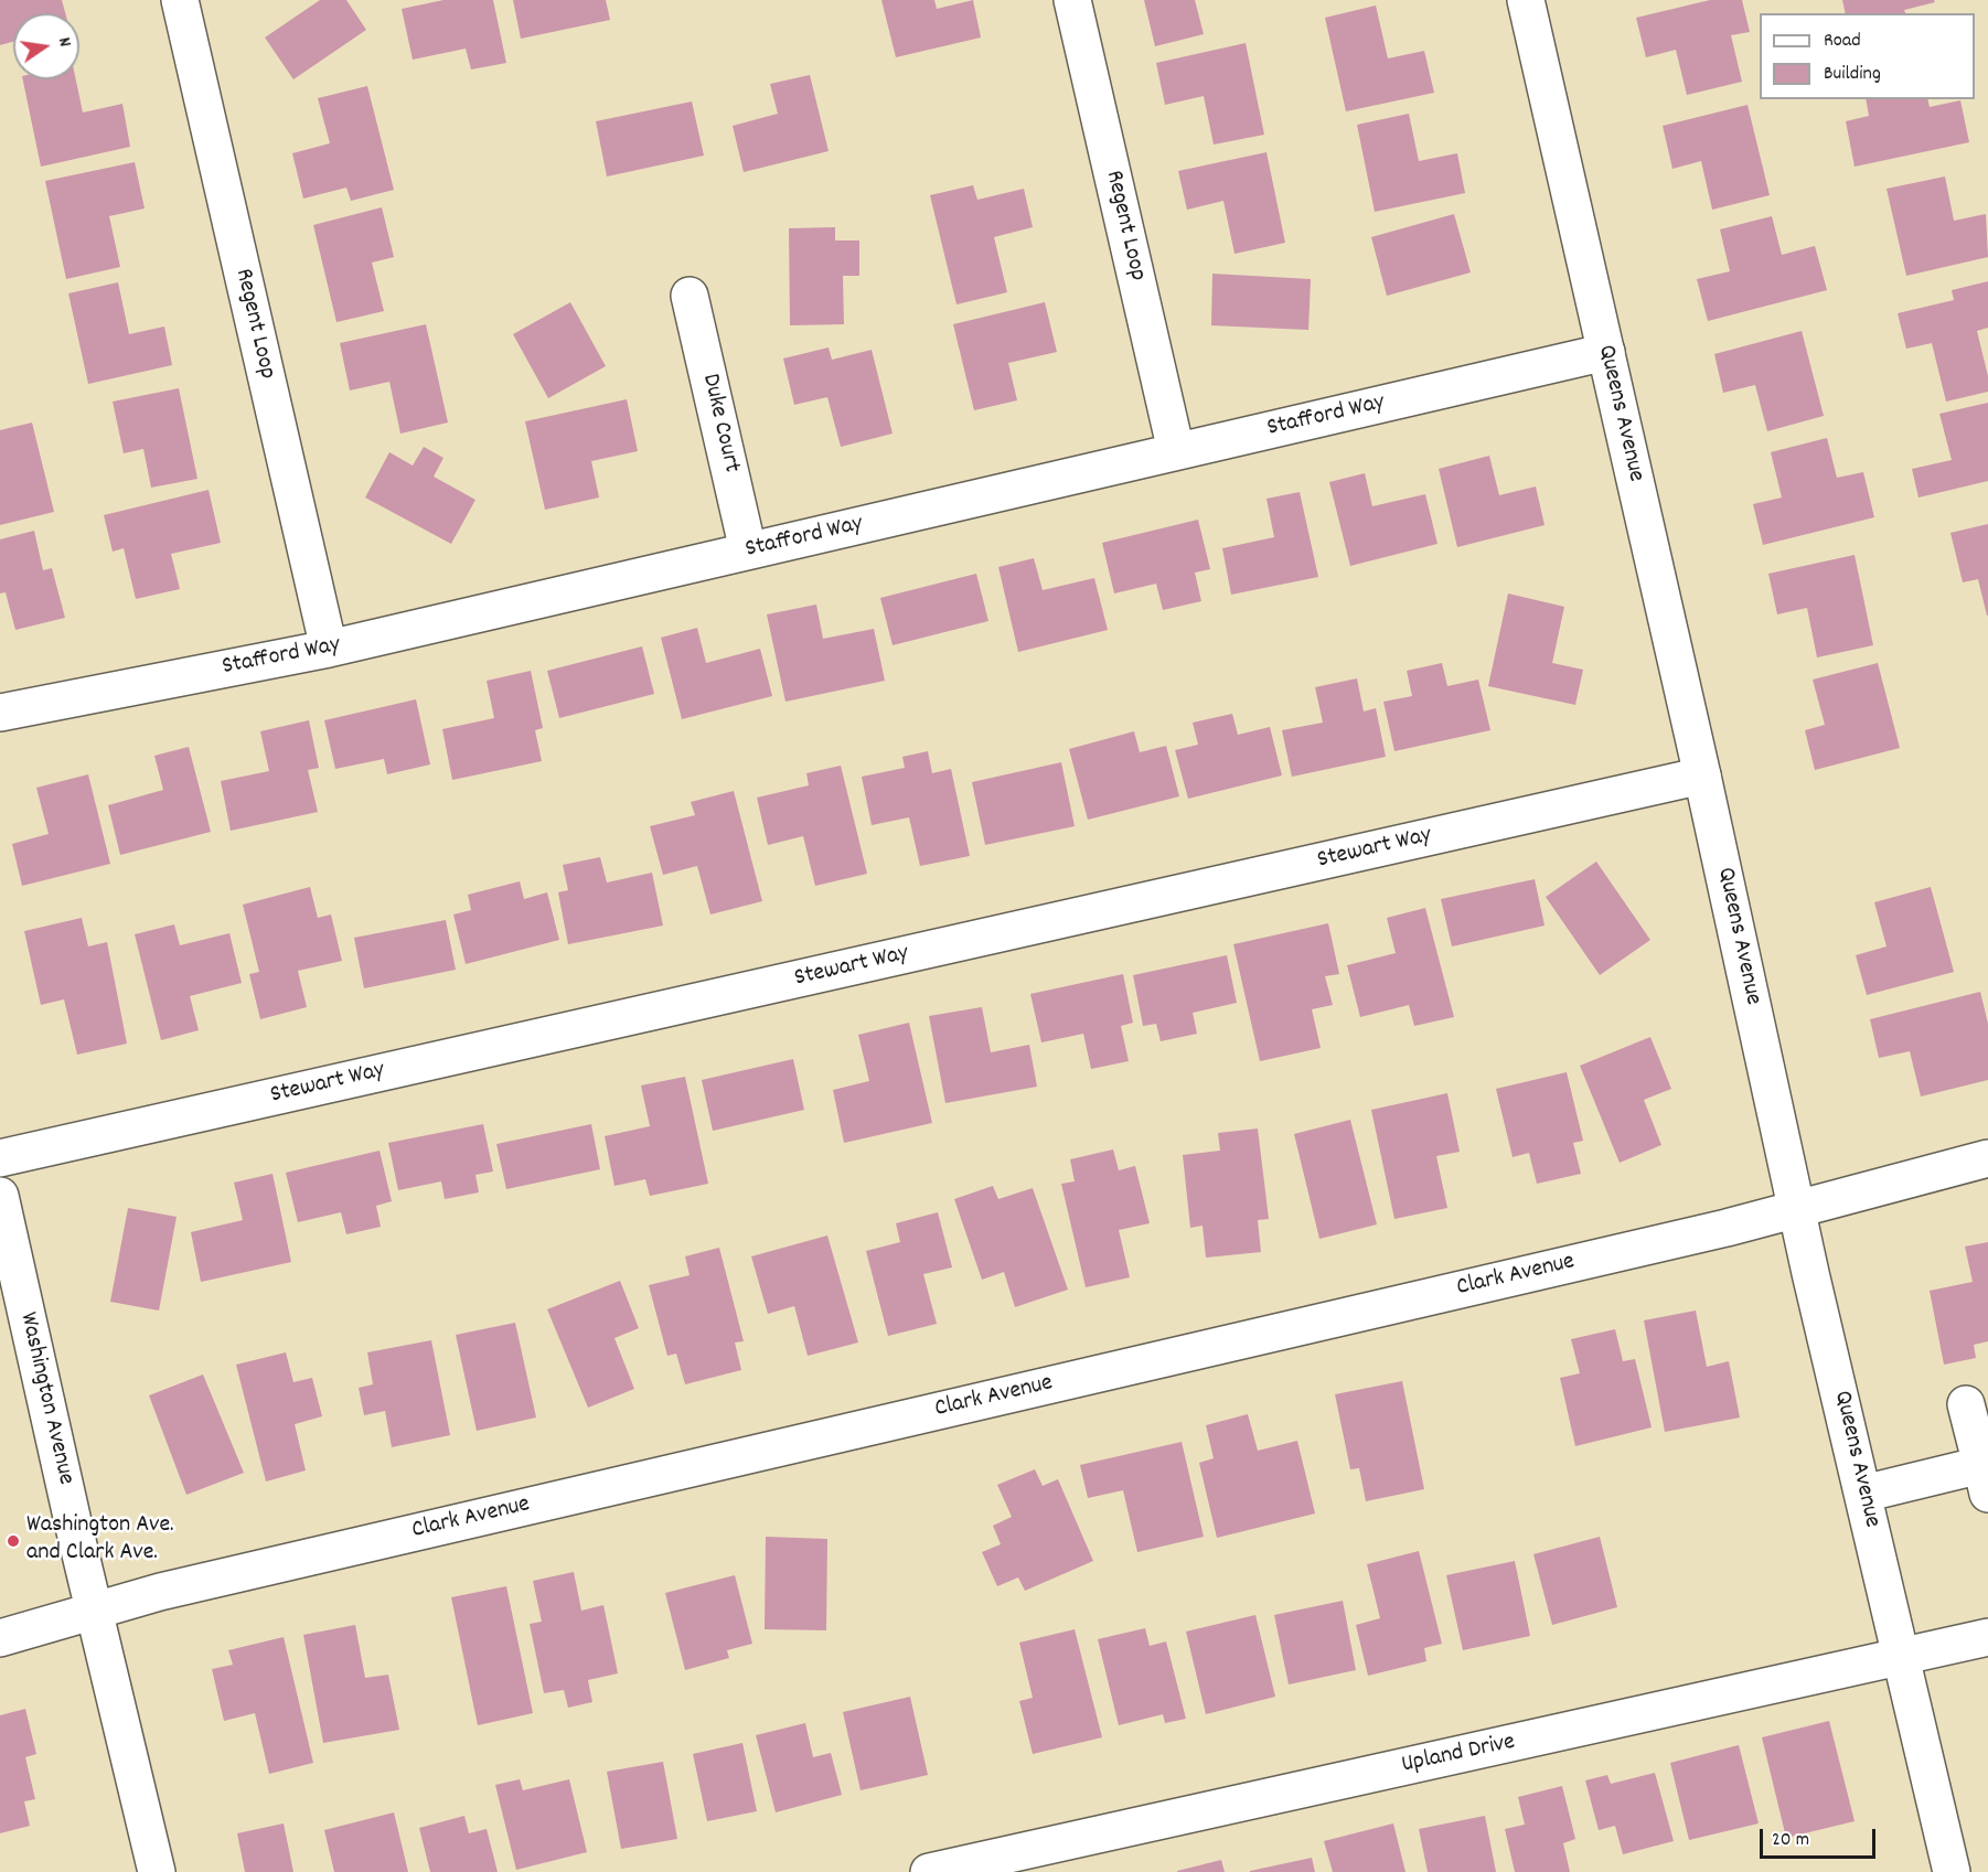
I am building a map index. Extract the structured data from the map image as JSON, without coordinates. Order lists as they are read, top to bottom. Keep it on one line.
{"streets":{"street":["Regent Loop","Queens Avenue","Stafford Way","Duke Court","Stewart Way","Clark Avenue","Washington Avenue","Upland Drive"]},"crossings":[["Regent Loop","Stafford Way"],["Queens Avenue","Stafford Way"],["Queens Avenue","Stewart Way"],["Queens Avenue","Clark Avenue"],["Queens Avenue","Upland Drive"],["Stafford Way","Duke Court"],["Clark Avenue","Washington Avenue"]],"places":["Washington Ave. and Clark Ave."],"legend":["Road","Building"],"scale_bar":"20 m","north":"right"}
